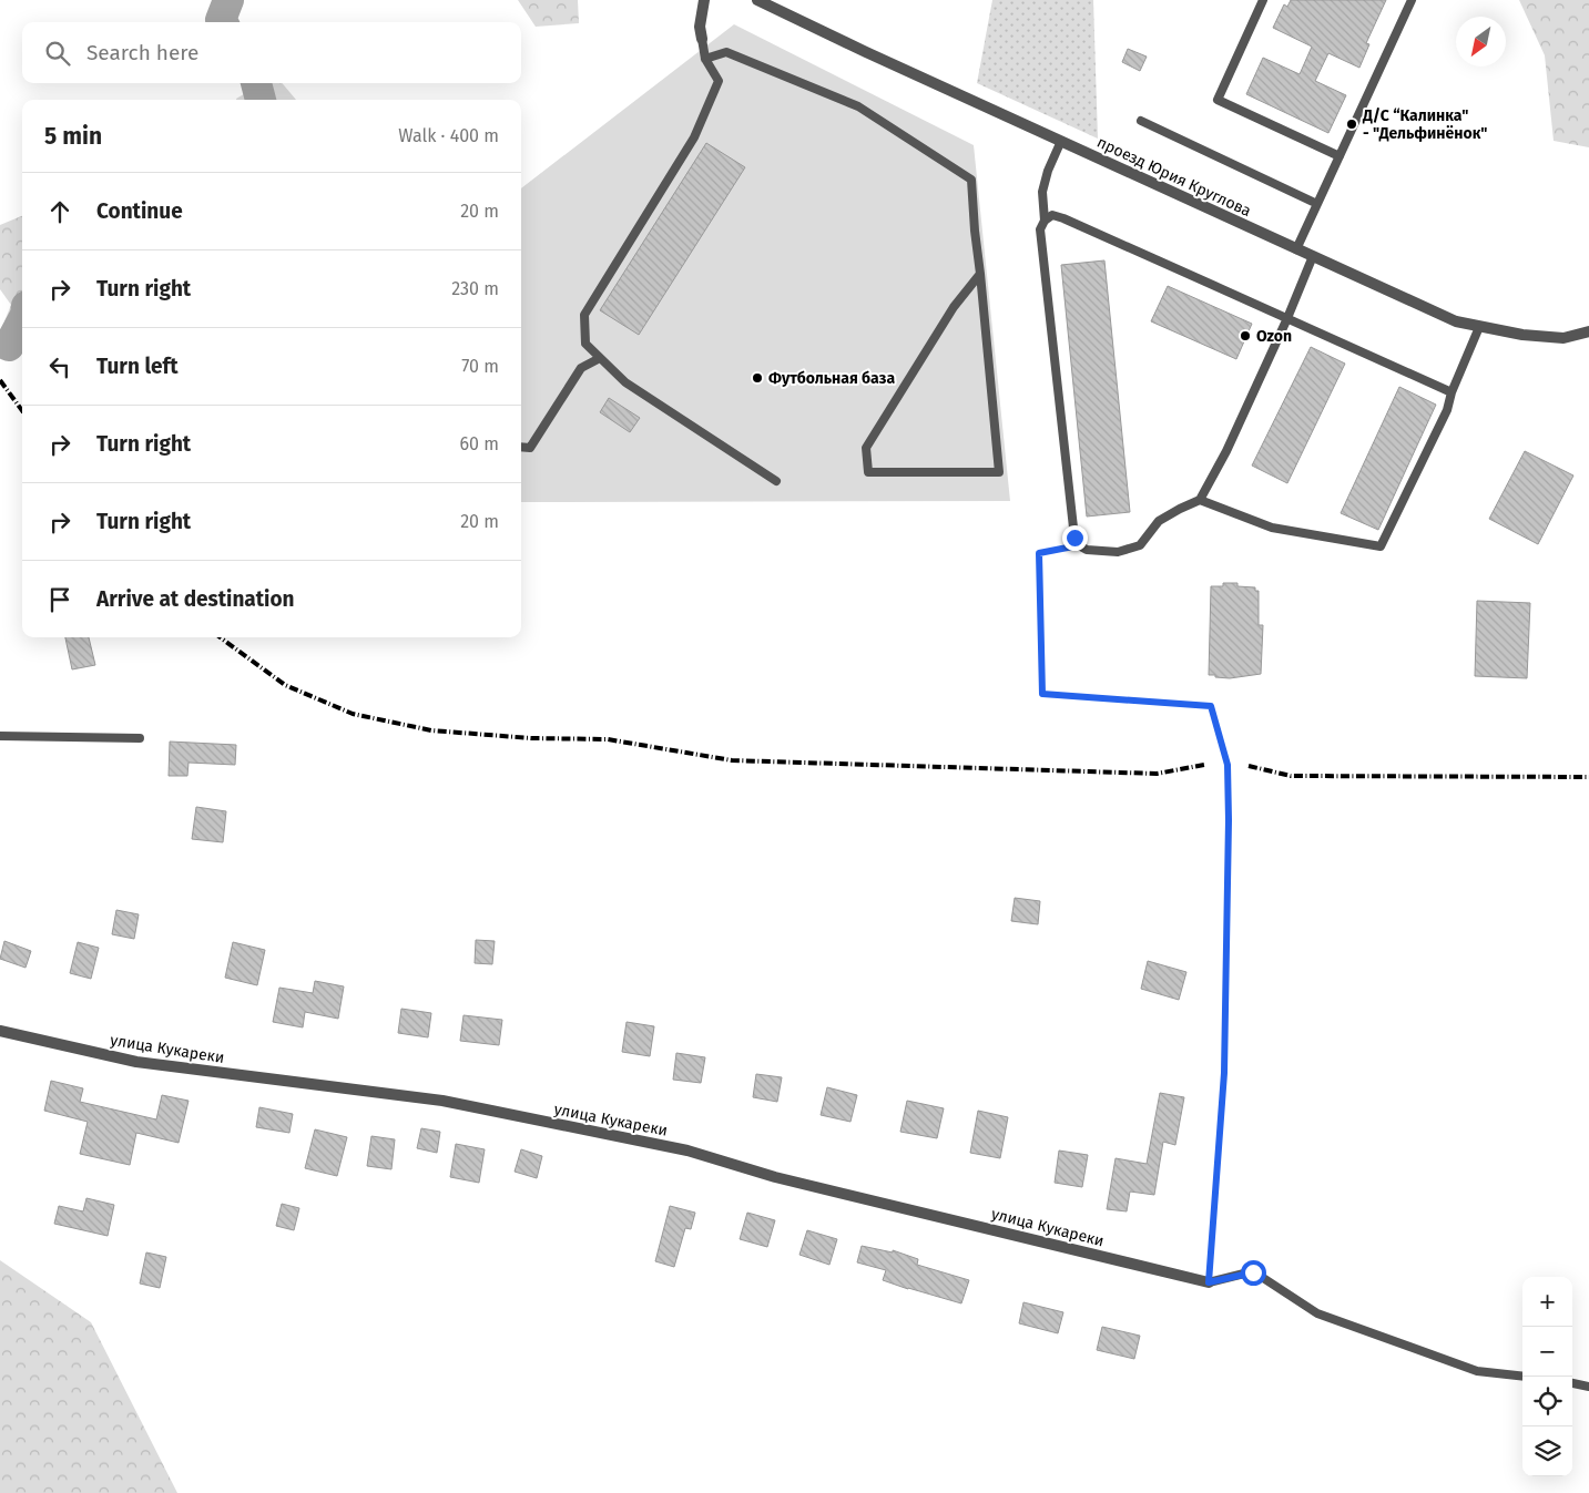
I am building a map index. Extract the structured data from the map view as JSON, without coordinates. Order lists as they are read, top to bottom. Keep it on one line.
{"streets":{"street":["проезд Юрия Круглова","улица Кукареки"]},"places":["Д/С “Калинка\" - \"Дельфинёнок\"","Ozon","Футбольная база"],"north":"bottom left","page":{"search":"Search here","heading":["5 min","Walk · 400 m"],"list":[["Continue","20 m"],["Turn right","230 m"],["Turn left","70 m"],["Turn right","60 m"],["Turn right","20 m"],"Arrive at destination"],"map_buttons":["+","−"]}}
